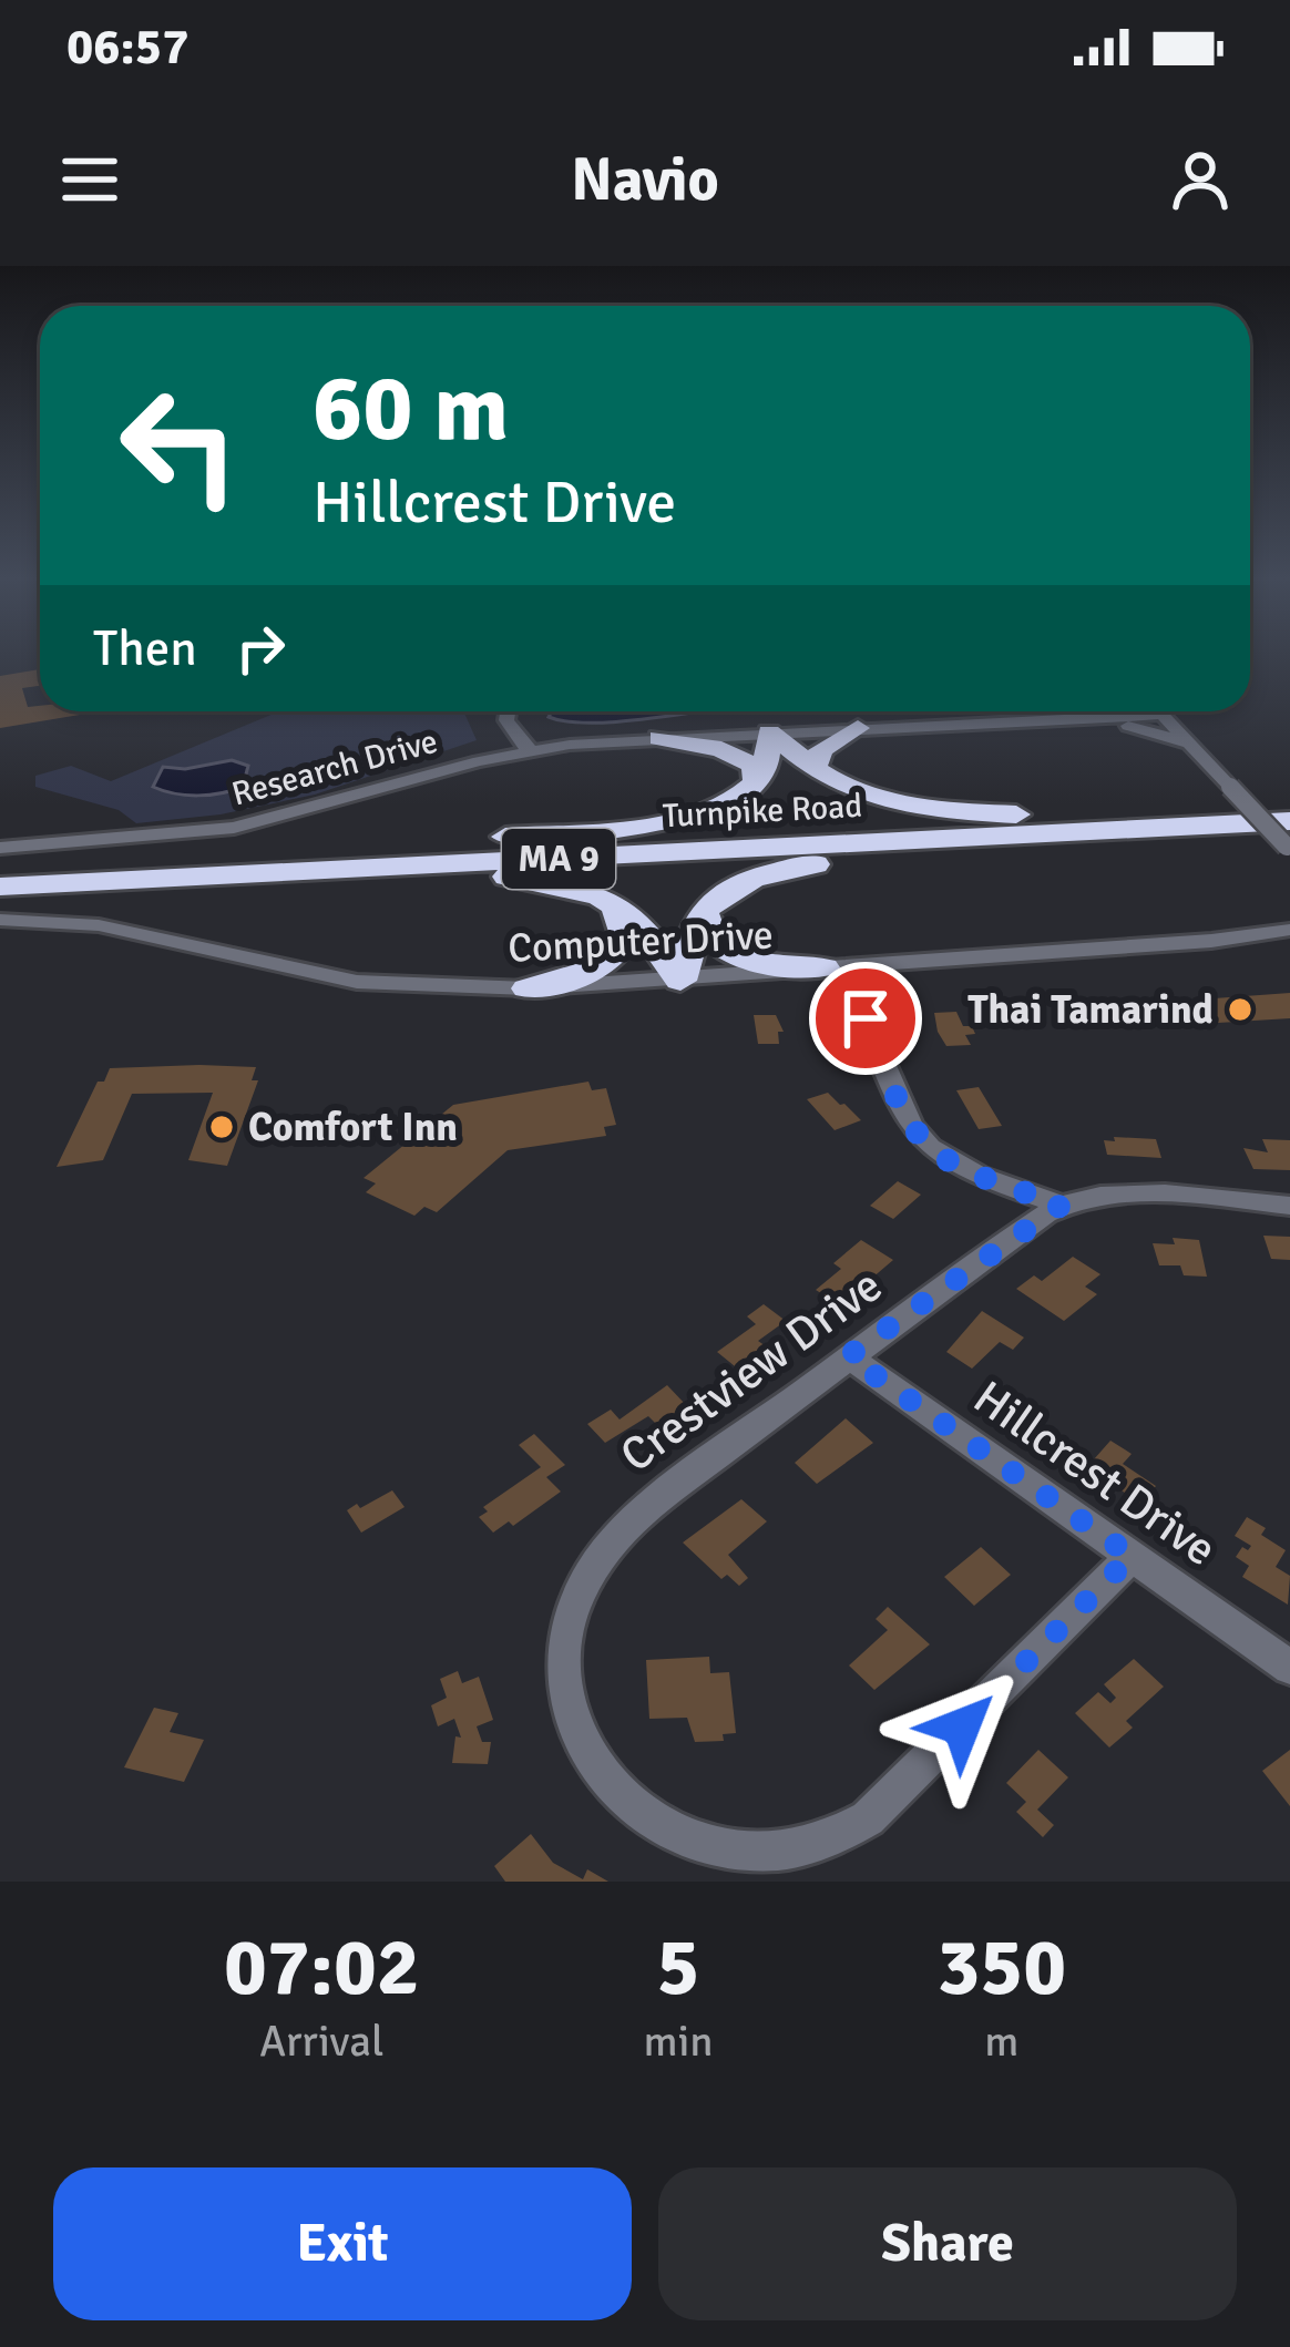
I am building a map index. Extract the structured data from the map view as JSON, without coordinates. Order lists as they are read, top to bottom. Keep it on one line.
{"streets":{"highway":["Turnpike Road","MA 9"],"street":["Research Drive","Computer Drive","Crestview Drive","Hillcrest Drive"]},"crossings":[["Crestview Drive","Hillcrest Drive"]],"places":["Thai Tamarind","Comfort Inn"],"page":{"status":"06:57","header":"Navio","turn":["60 m","Hillcrest Drive"],"then":"Then","eta":["07:02","Arrival","5","min","350","m"],"buttons":["Exit","Share"]}}
